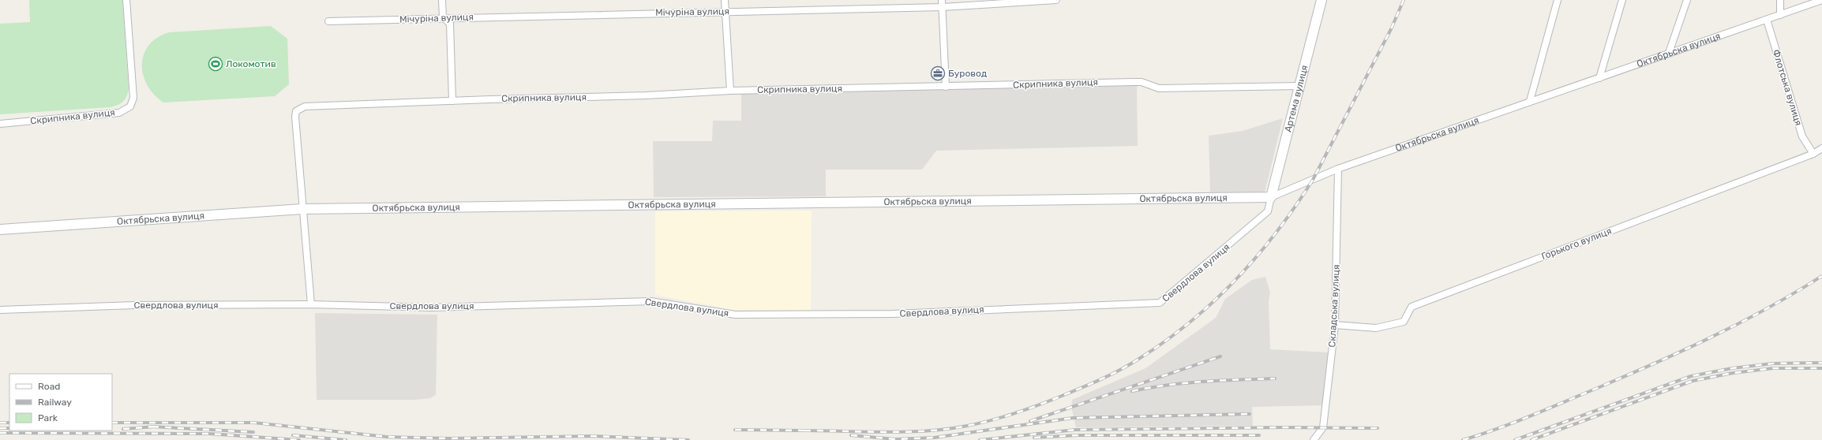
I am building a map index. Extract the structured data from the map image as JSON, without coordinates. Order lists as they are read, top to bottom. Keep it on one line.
{"streets":{"main road":["Октябрьска вулиця","Артема вулиця"],"street":["Мічуріна вулиця","Скрипника вулиця","Флотська вулиця","Горького вулиця","Свердлова вулиця","Складська вулиця"]},"crossings":[["Октябрьска вулиця","Скрипника вулиця"],["Октябрьска вулиця","Флотська вулиця"],["Октябрьска вулиця","Артема вулиця"],["Октябрьска вулиця","Свердлова вулиця"],["Октябрьска вулиця","Складська вулиця"],["Скрипника вулиця","Артема вулиця"],["Флотська вулиця","Горького вулиця"],["Артема вулиця","Свердлова вулиця"],["Горького вулиця","Складська вулиця"]],"places":{"sports":["Локомотив"],"office":["Буровод"]},"legend":["Road","Railway","Park"]}
